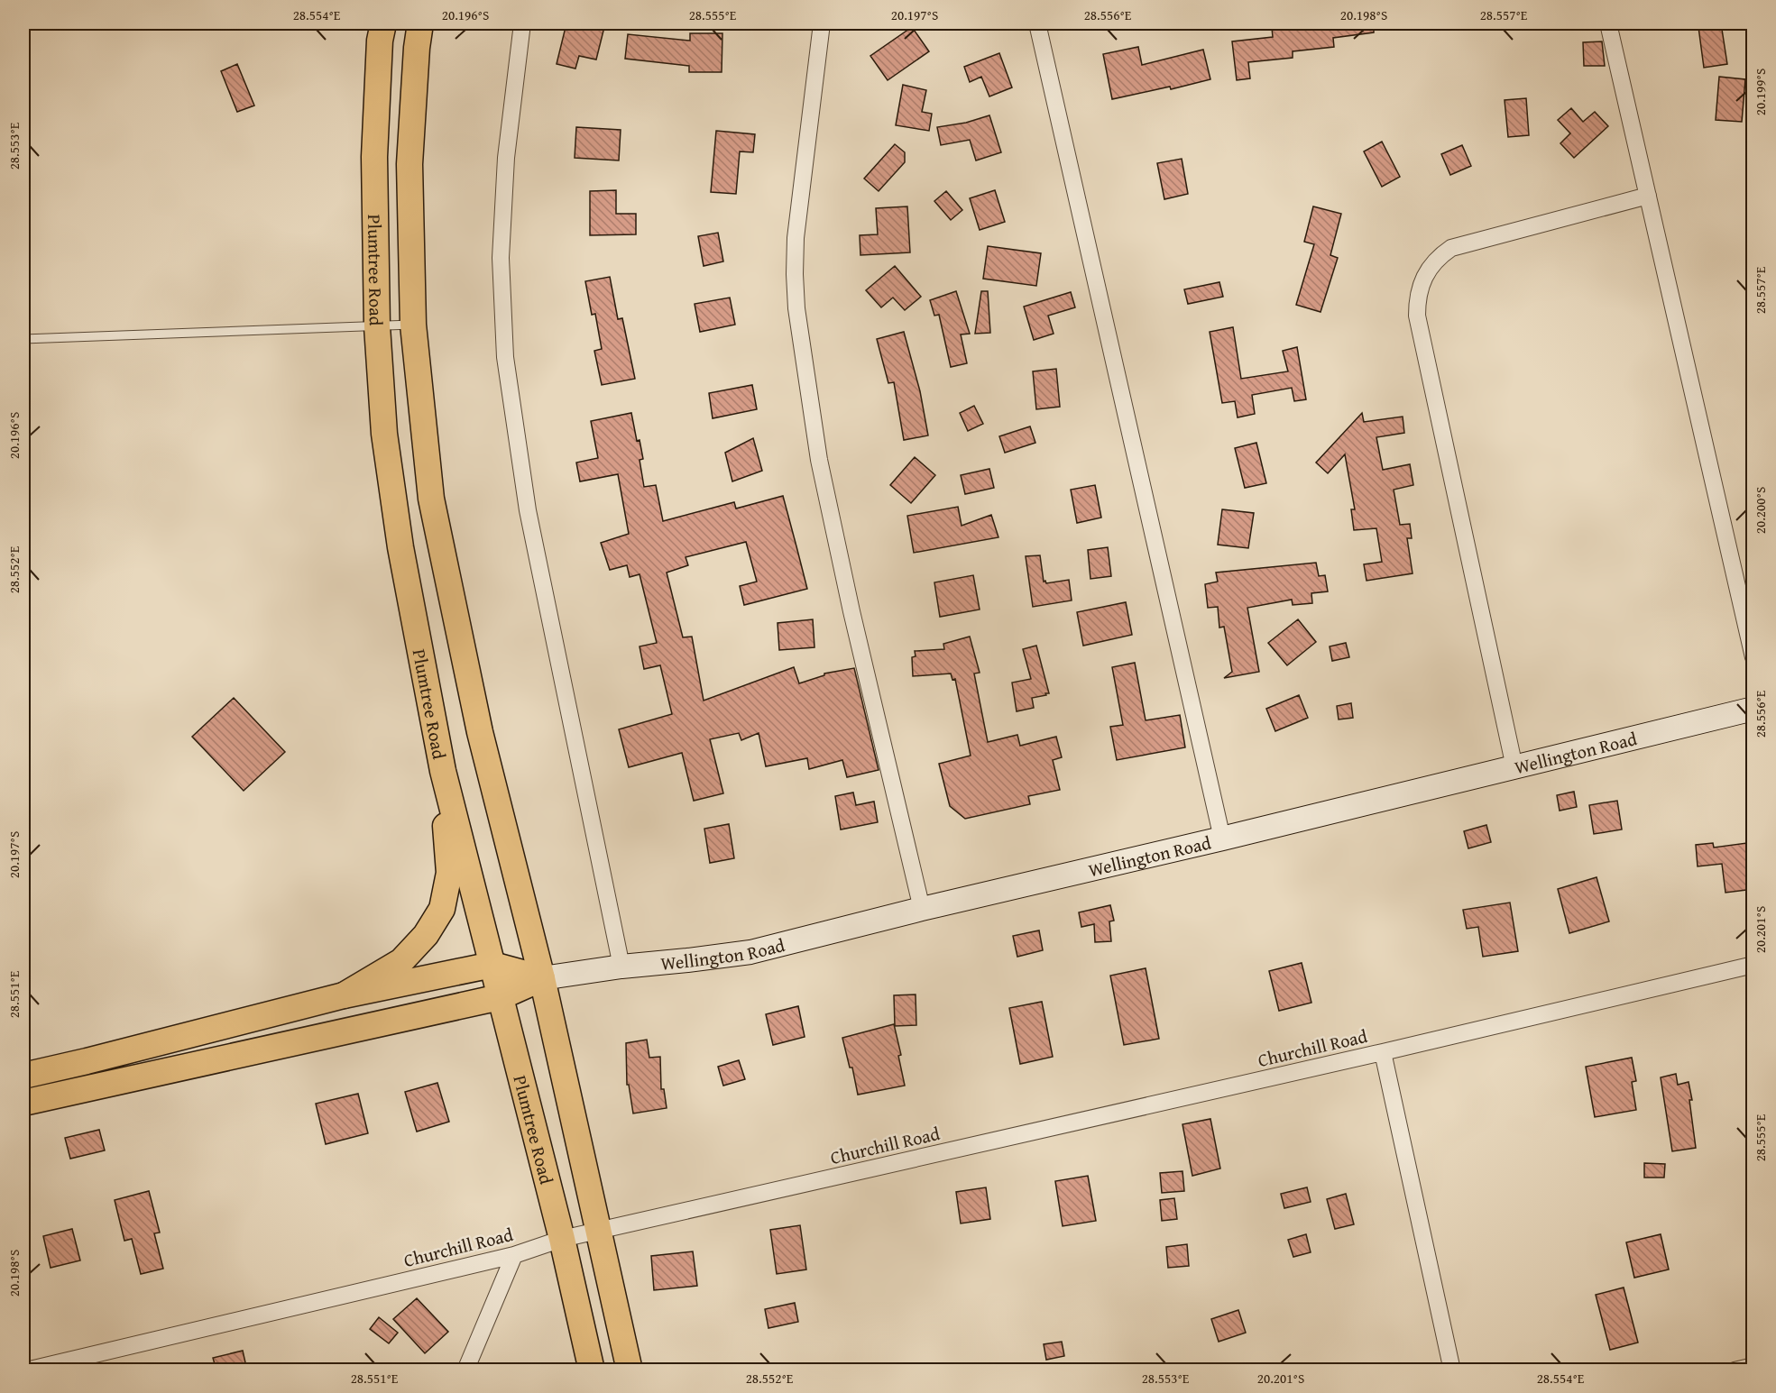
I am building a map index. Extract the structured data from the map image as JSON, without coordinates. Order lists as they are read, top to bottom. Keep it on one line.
{"streets":{"main road":["Plumtree Road","Wellington Road"],"street":["Churchill Road"]},"crossings":[["Plumtree Road","Wellington Road"],["Plumtree Road","Churchill Road"]],"coordinates":["28.554°E","20.196°S","28.555°E","20.197°S","28.556°E","20.198°S","28.557°E","20.199°S","28.553°E","20.200°S","28.552°E","20.201°S","28.551°E"]}
